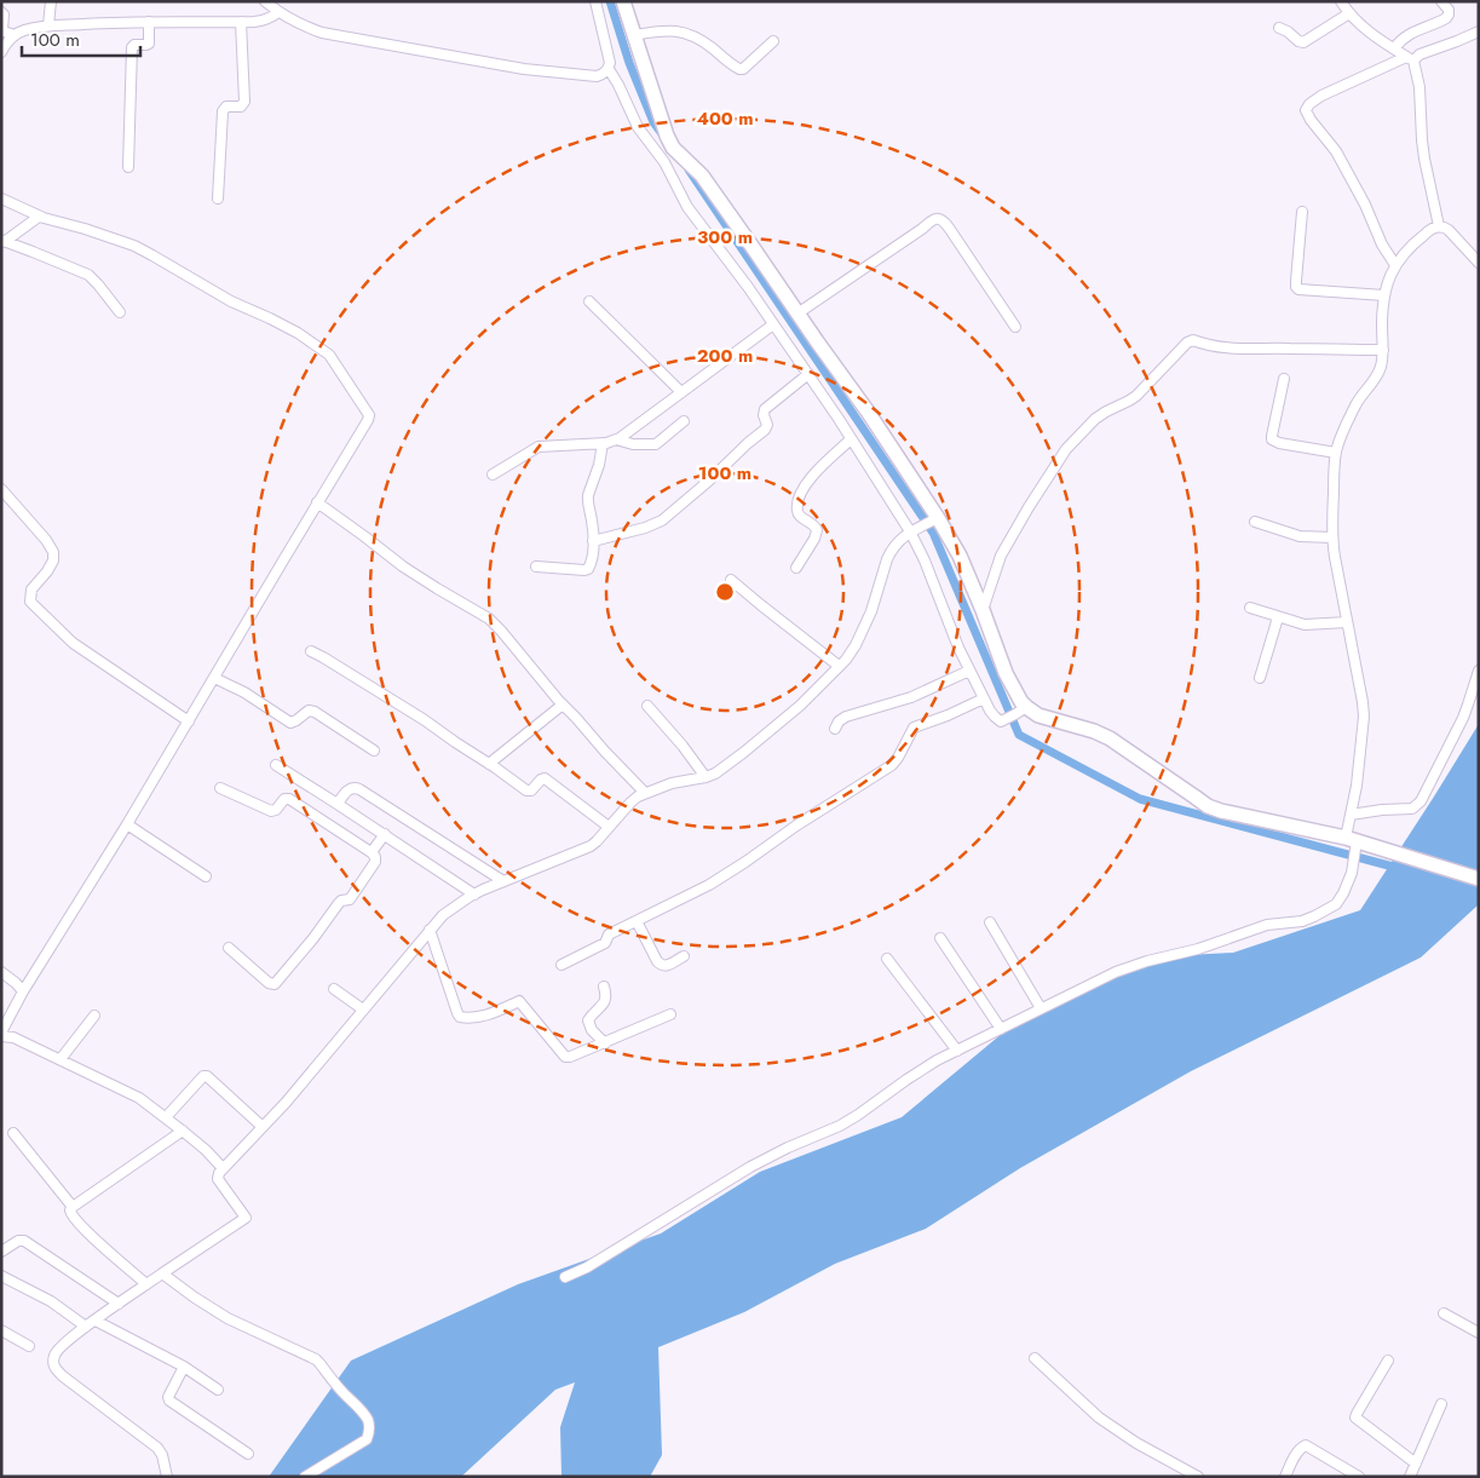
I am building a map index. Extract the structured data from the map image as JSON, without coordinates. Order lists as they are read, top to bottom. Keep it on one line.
{"scale_bar":"100 m","rings":["400 m","300 m","200 m","100 m"]}
